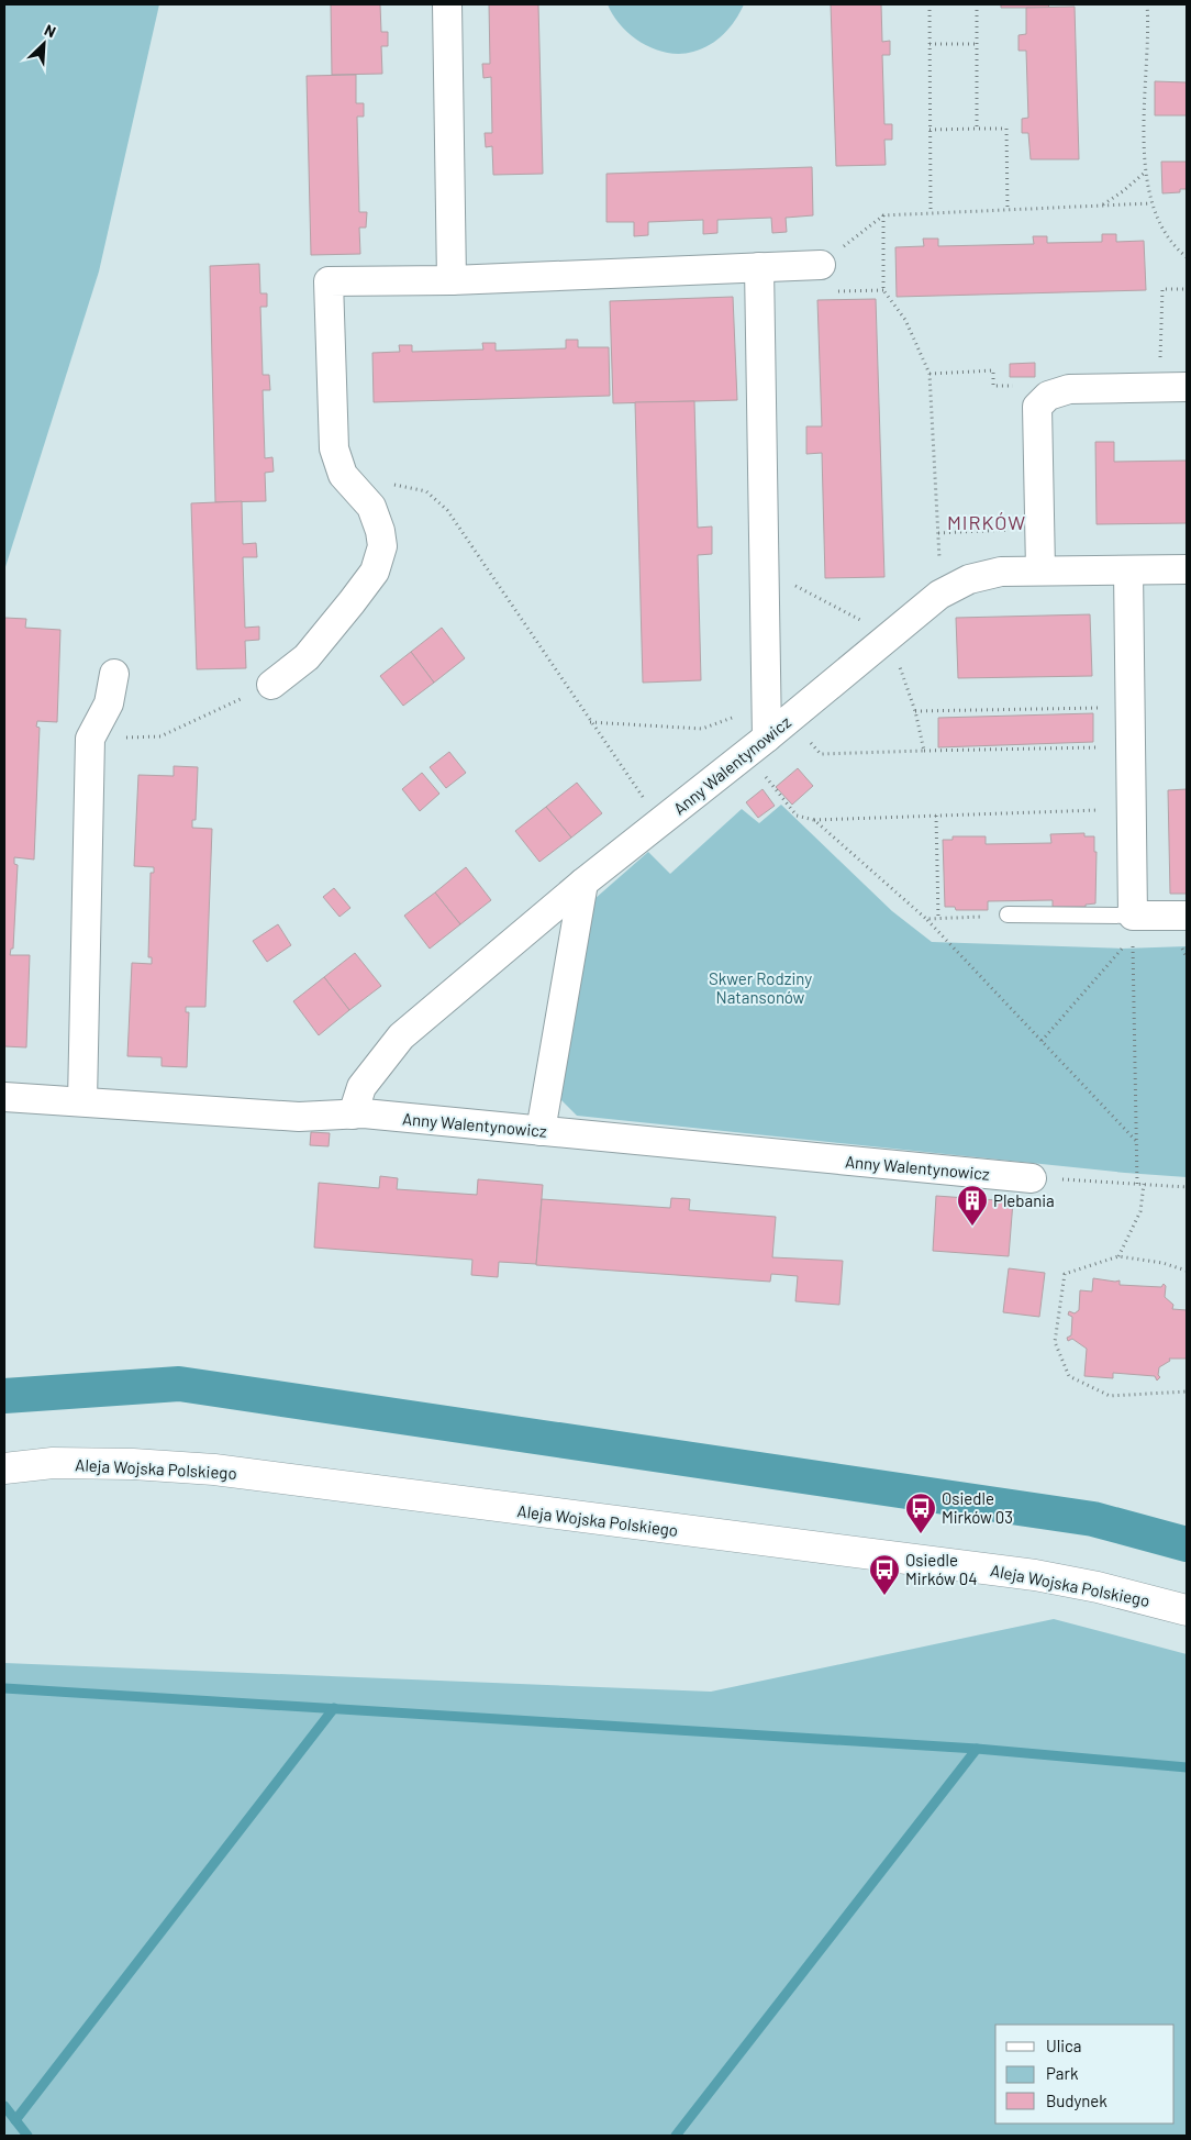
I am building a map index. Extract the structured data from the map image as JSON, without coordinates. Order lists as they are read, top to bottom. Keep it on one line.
{"streets":{"street":["Anny Walentynowicz","Aleja Wojska Polskiego"]},"districts":["MIRKÓW"],"parks":["Skwer Rodziny Natansonów"],"places":{"building":["Plebania"],"bus stop":["Osiedle Mirków 03","Osiedle Mirków 04"]},"legend":["Ulica","Park","Budynek"],"north":"top right"}
